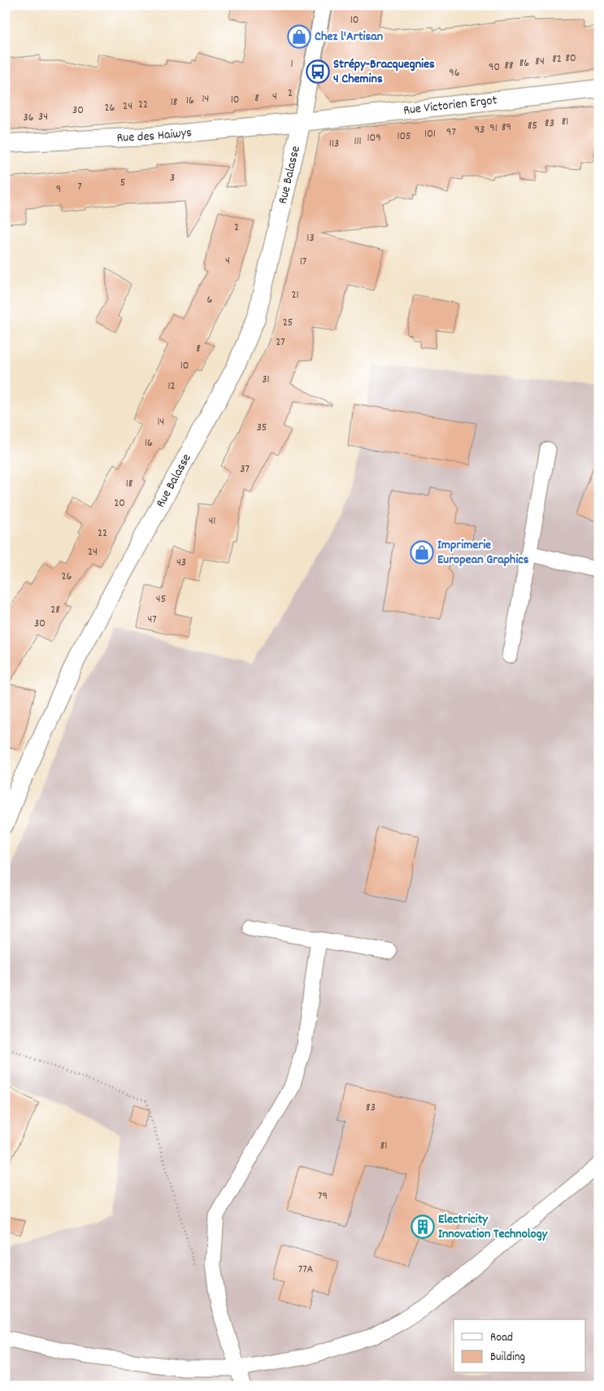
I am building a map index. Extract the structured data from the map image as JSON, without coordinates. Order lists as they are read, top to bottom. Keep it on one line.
{"streets":{"street":["Rue Victorien Ergot","Rue des Haiwys","Rue Balasse"]},"crossings":[["Rue Victorien Ergot","Rue des Haiwys"],["Rue Victorien Ergot","Rue Balasse"],["Rue des Haiwys","Rue Balasse"]],"places":{"shop":["Chez l'Artisan","Imprimerie European Graphics"],"bus stop":["Strépy-Bracquegnies 4 Chemins"],"building":["Electricity Innovation Technology"]},"house_numbers":["10","80","82","84","86","1","88","90","96","2","4","8","14","10","16","18","22","24","26","30","34","36","81","83","85","89","91","93","97","101","105","109","111","113","3","5","7","9","2","13","4","17","21","6","25","27","8","10","31","12","14","35","16","37","18","20","41","22","24","43","26","45","28","47","30","83","81","79","77A"],"legend":["Road","Building"]}
